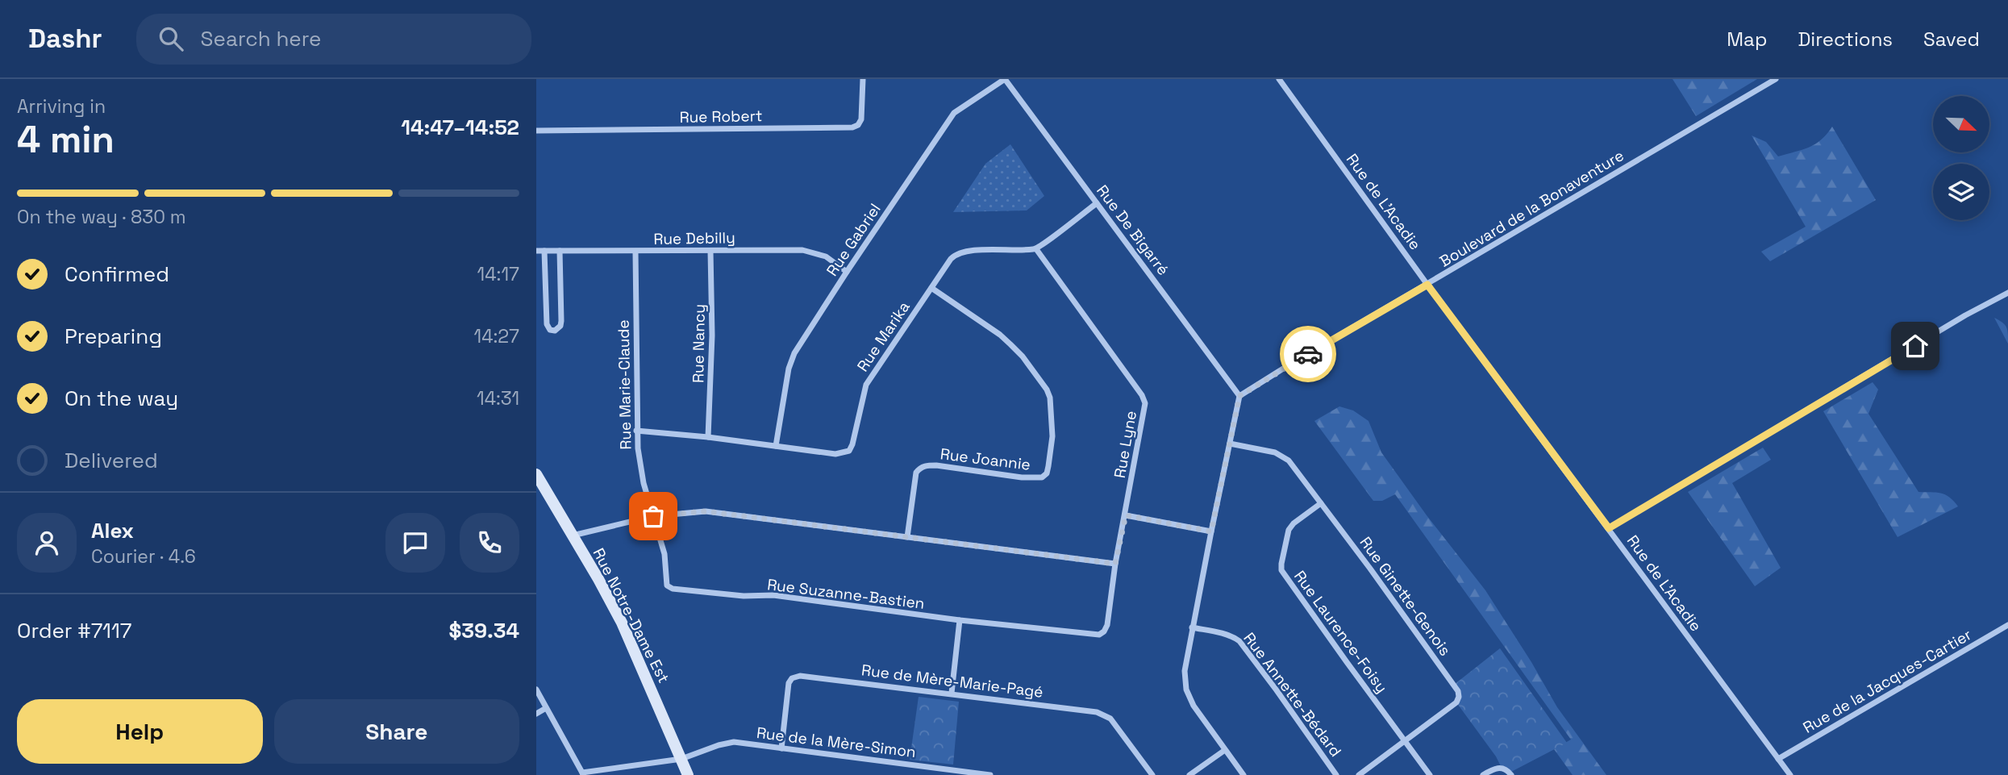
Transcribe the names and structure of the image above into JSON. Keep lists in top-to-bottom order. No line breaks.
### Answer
{"streets":{"street":["Rue Robert","Rue de L'Acadie","Boulevard de la Bonaventure","Rue De Bigarré","Rue Debilly","Rue Gabriel","Rue Marika","Rue Nancy","Rue Marie-Claude","Rue Lyne","Rue Joannie","Rue Suzanne-Bastien","Rue Ginette-Genois","Rue Notre-Dame Est","Rue Laurence-Foisy","Rue de Mère-Marie-Pagé","Rue de la Jacques-Cartier","Rue Annette-Bédard","Rue de la Mère-Simon"]},"crossings":[["Rue de L'Acadie","Boulevard de la Bonaventure"],["Rue de L'Acadie","Rue de la Jacques-Cartier"],["Boulevard de la Bonaventure","Rue De Bigarré"],["Rue De Bigarré","Rue Gabriel"],["Rue Debilly","Rue Gabriel"],["Rue Debilly","Rue Nancy"],["Rue Debilly","Rue Marie-Claude"],["Rue Gabriel","Rue Marika"],["Rue Marika","Rue Nancy"],["Rue Marika","Rue Marie-Claude"],["Rue Marika","Rue Lyne"],["Rue Marika","Rue Joannie"],["Rue Marie-Claude","Rue Suzanne-Bastien"],["Rue Lyne","Rue Suzanne-Bastien"],["Rue Ginette-Genois","Rue Laurence-Foisy"],["Rue Notre-Dame Est","Rue de la Mère-Simon"],["Rue de Mère-Marie-Pagé","Rue de la Mère-Simon"]],"north":"bottom right","page":{"header":"Dashr","search":"Search here","nav":["Map","Directions","Saved"],"heading":["4 min","Arriving in","14:47–14:52"],"panel":["Alex","Courier · 4.6","Order #7117","$39.34"],"bar":"On the way · 830 m","list":[["Confirmed","14:17"],["Preparing","14:27"],["On the way","14:31"],"Delivered"],"buttons":["Help","Share"]}}
